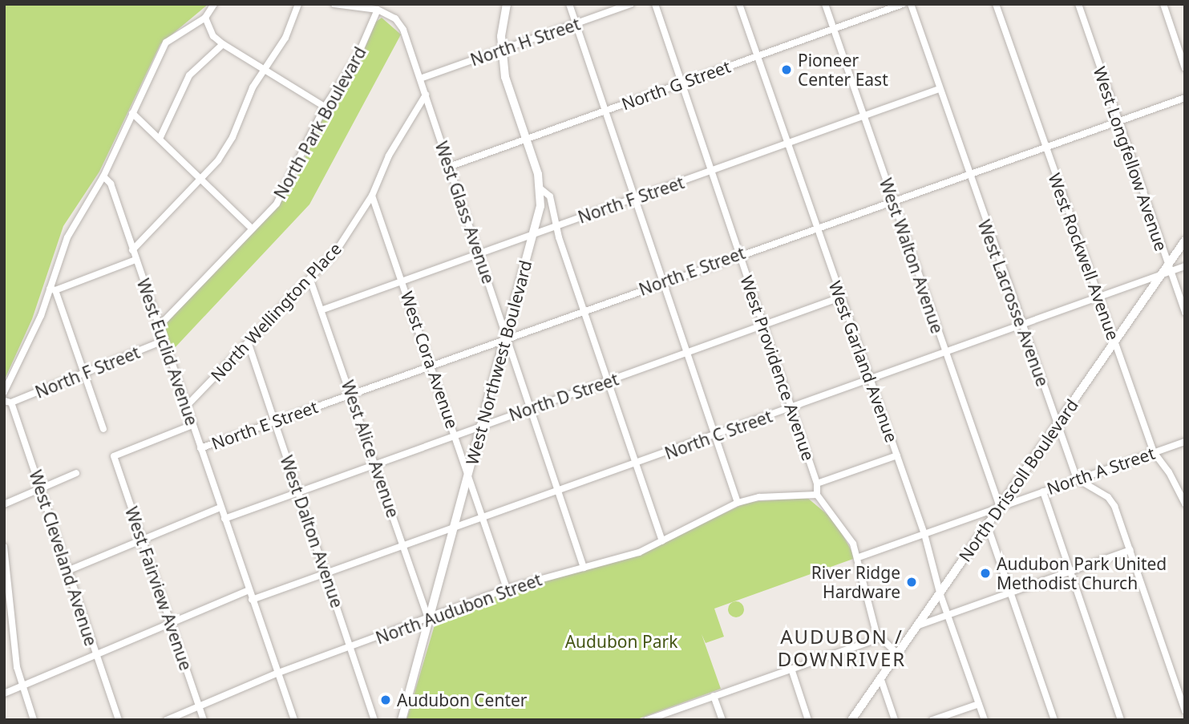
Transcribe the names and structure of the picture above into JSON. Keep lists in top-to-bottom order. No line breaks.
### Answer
{"streets":{"main road":["West Northwest Boulevard","North Driscoll Boulevard"],"street":["North H Street","North G Street","North Park Boulevard","West Longfellow Avenue","North F Street","West Glass Avenue","West Walton Avenue","West Rockwell Avenue","North E Street","West Lacrosse Avenue","North Wellington Place","West Euclid Avenue","West Cora Avenue","West Garland Avenue","West Providence Avenue","North D Street","North C Street","West Alice Avenue","North A Street","West Dalton Avenue","West Cleveland Avenue","West Fairview Avenue","North Audubon Street"]},"crossings":[["North H Street","West Glass Avenue"],["North H Street","West Northwest Boulevard"],["North G Street","West Glass Avenue"],["North G Street","West Walton Avenue"],["North G Street","West Garland Avenue"],["North G Street","West Northwest Boulevard"],["North G Street","West Providence Avenue"],["North Park Boulevard","West Glass Avenue"],["North Park Boulevard","West Euclid Avenue"],["West Longfellow Avenue","North E Street"],["West Longfellow Avenue","North Driscoll Boulevard"],["North F Street","West Glass Avenue"],["North F Street","West Walton Avenue"],["North F Street","West Lacrosse Avenue"],["North F Street","West Euclid Avenue"],["North F Street","West Cora Avenue"],["North F Street","West Garland Avenue"],["North F Street","West Northwest Boulevard"],["North F Street","West Providence Avenue"],["North F Street","West Alice Avenue"],["North F Street","West Cleveland Avenue"],["West Glass Avenue","North E Street"],["West Glass Avenue","North Wellington Place"],["West Glass Avenue","West Northwest Boulevard"],["West Glass Avenue","North D Street"],["West Glass Avenue","North C Street"],["West Glass Avenue","North Audubon Street"],["West Walton Avenue","North E Street"],["West Walton Avenue","North C Street"],["West Walton Avenue","North A Street"],["West Walton Avenue","North Driscoll Boulevard"],["West Rockwell Avenue","North E Street"],["West Rockwell Avenue","North C Street"],["West Rockwell Avenue","North A Street"],["West Rockwell Avenue","North Driscoll Boulevard"],["North E Street","West Lacrosse Avenue"],["North E Street","West Euclid Avenue"],["North E Street","West Cora Avenue"],["North E Street","West Garland Avenue"],["North E Street","West Northwest Boulevard"],["North E Street","West Providence Avenue"],["North E Street","West Alice Avenue"],["North E Street","West Dalton Avenue"],["North E Street","West Fairview Avenue"],["West Lacrosse Avenue","North C Street"],["West Lacrosse Avenue","North A Street"],["West Lacrosse Avenue","North Driscoll Boulevard"],["North Wellington Place","West Euclid Avenue"],["North Wellington Place","West Cora Avenue"],["North Wellington Place","West Alice Avenue"],["North Wellington Place","West Dalton Avenue"],["West Euclid Avenue","North D Street"],["West Euclid Avenue","North C Street"],["West Euclid Avenue","North Audubon Street"],["West Cora Avenue","West Northwest Boulevard"],["West Cora Avenue","North D Street"],["West Cora Avenue","North C Street"],["West Cora Avenue","North Audubon Street"],["West Garland Avenue","North D Street"],["West Garland Avenue","North C Street"],["West Garland Avenue","North A Street"],["West Garland Avenue","North Driscoll Boulevard"],["West Northwest Boulevard","North D Street"],["West Northwest Boulevard","North C Street"],["West Northwest Boulevard","West Alice Avenue"],["West Northwest Boulevard","North Audubon Street"],["West Providence Avenue","North D Street"],["West Providence Avenue","North C Street"],["West Providence Avenue","North Audubon Street"],["North D Street","West Alice Avenue"],["North D Street","West Dalton Avenue"],["North C Street","West Alice Avenue"],["North C Street","North Driscoll Boulevard"],["North C Street","West Dalton Avenue"],["West Alice Avenue","North Audubon Street"],["North A Street","North Driscoll Boulevard"],["West Dalton Avenue","North Audubon Street"],["West Fairview Avenue","North Audubon Street"]],"districts":["AUDUBON / DOWNRIVER"],"parks":["Audubon Park"],"places":["Pioneer Center East","Audubon Park United Methodist Church","River Ridge Hardware","Audubon Center"]}
